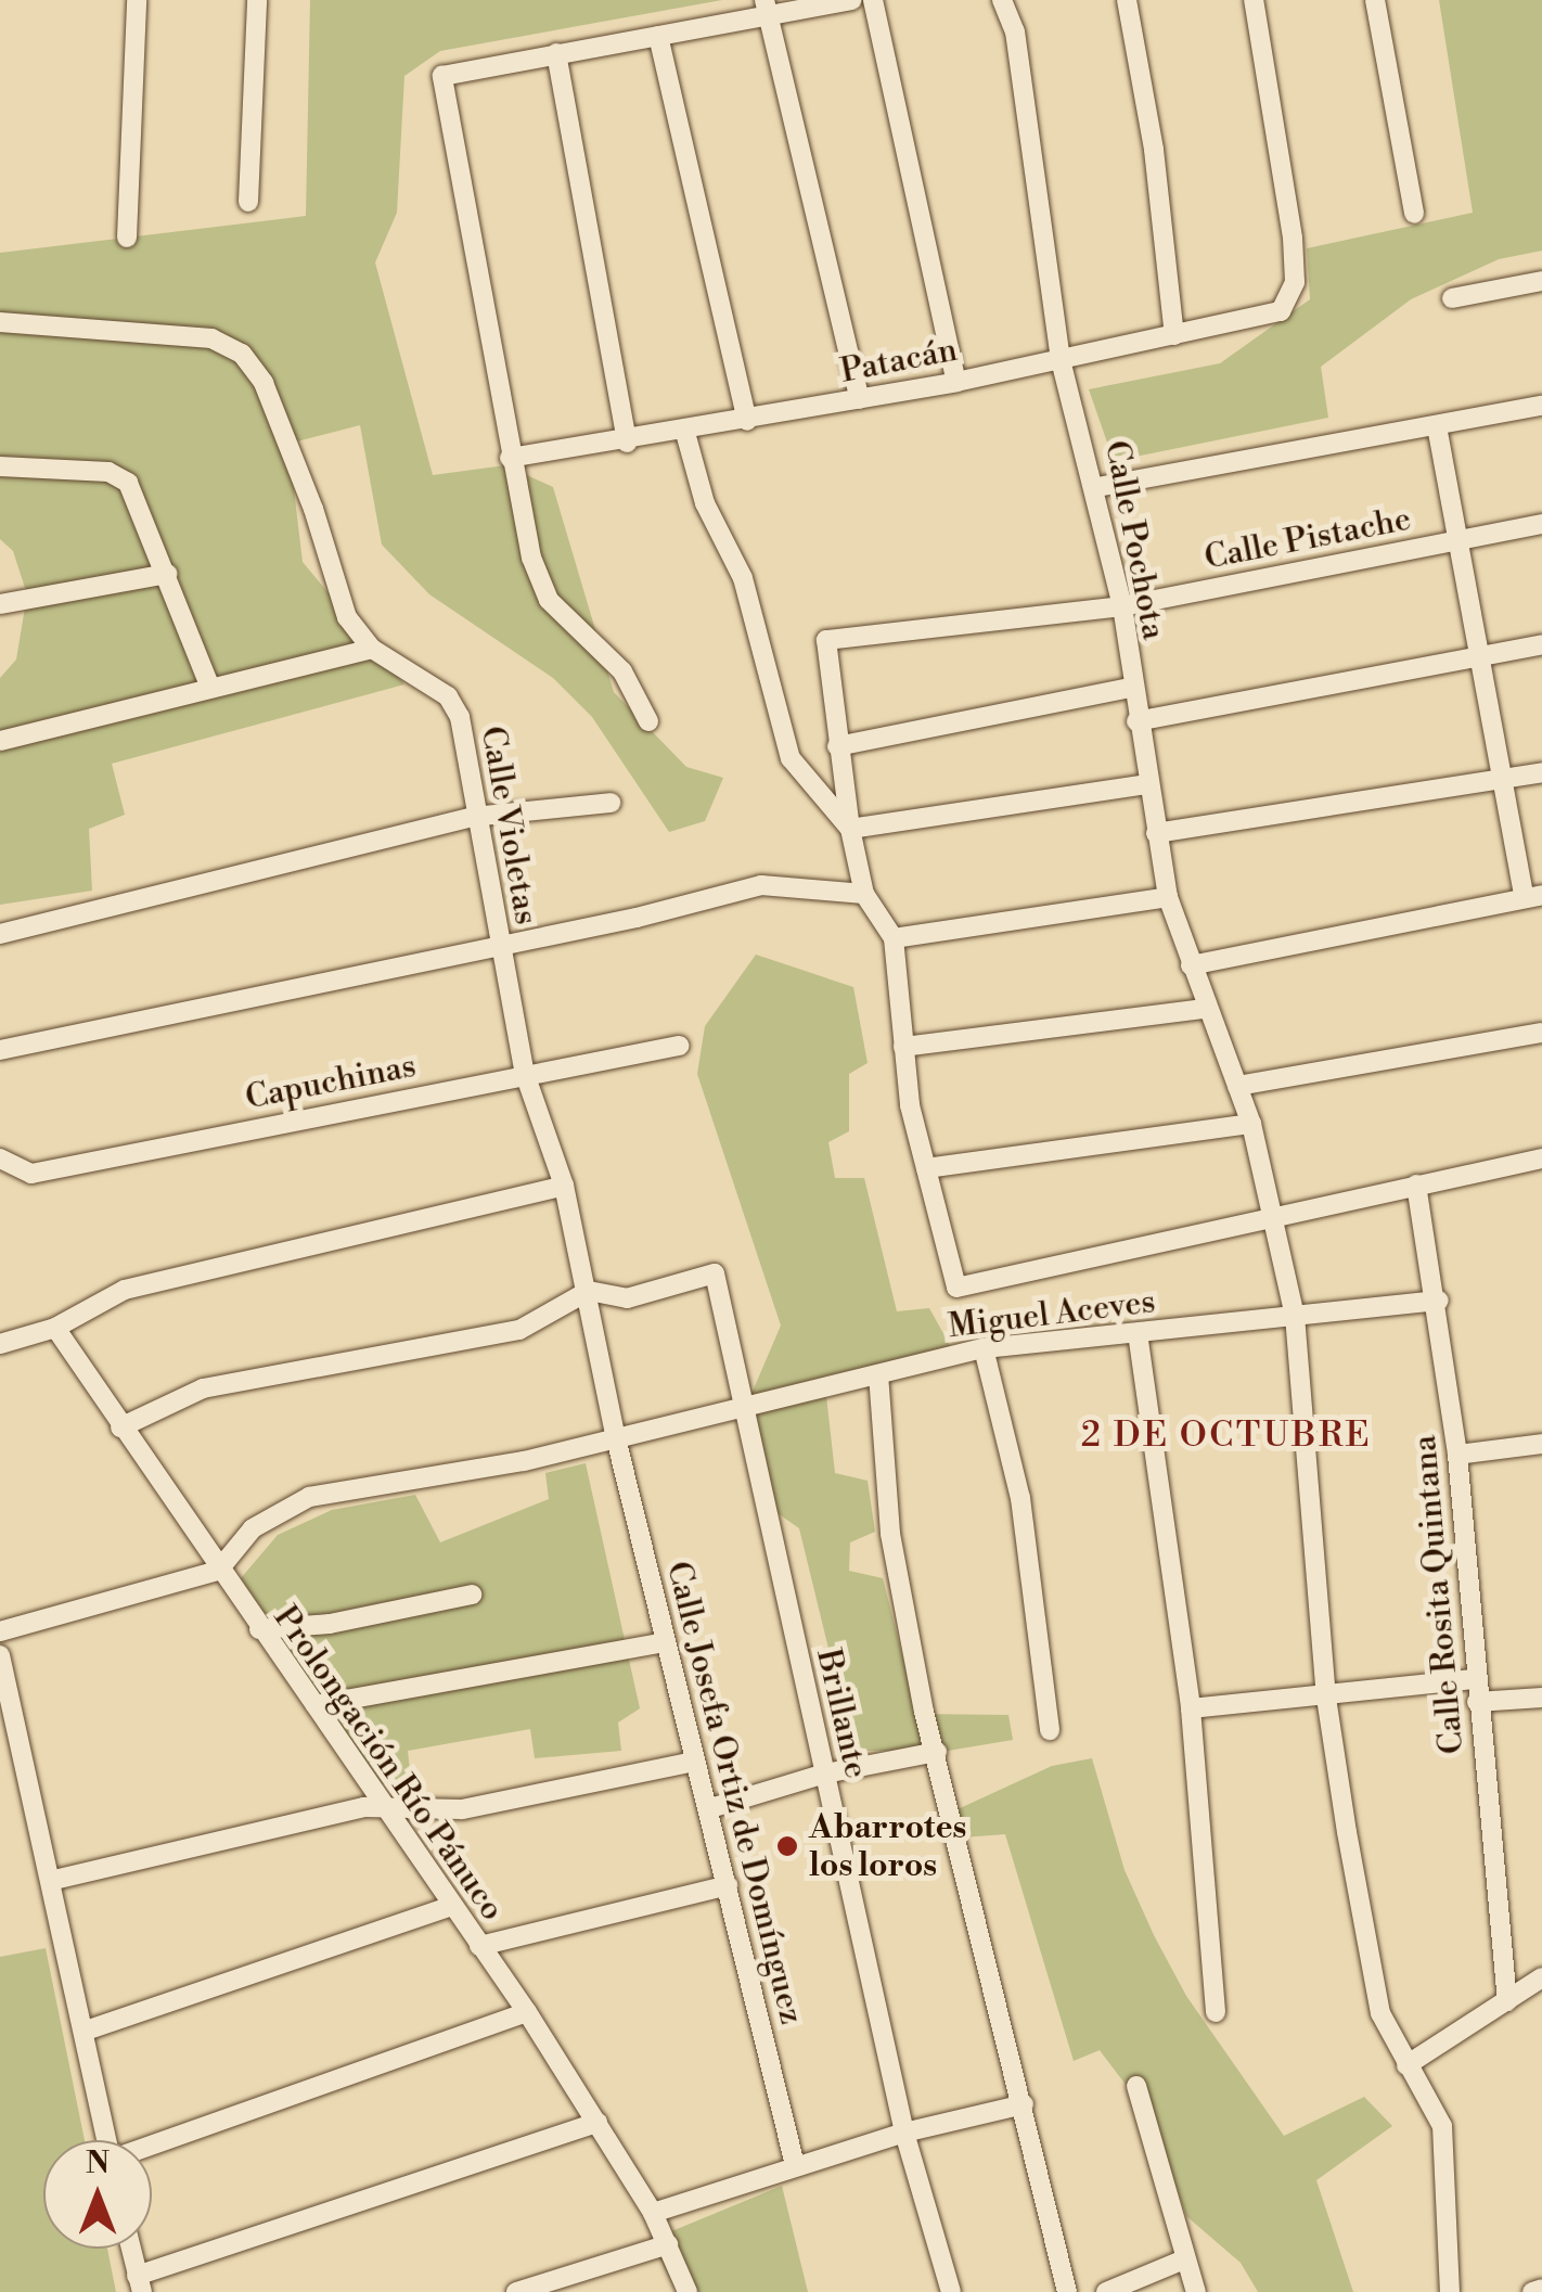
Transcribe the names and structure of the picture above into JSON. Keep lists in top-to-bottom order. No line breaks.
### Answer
{"streets":{"street":["Patacán","Calle Pistache","Calle Pochota","Calle Violetas","Capuchinas","Miguel Aceves","Calle Rosita Quintana","Brillante","Prolongación Río Pánuco","Calle Josefa Ortiz de Domínguez"]},"crossings":[["Patacán","Calle Pochota"],["Calle Pistache","Calle Pochota"],["Calle Pochota","Miguel Aceves"],["Calle Violetas","Capuchinas"],["Calle Violetas","Miguel Aceves"],["Calle Violetas","Brillante"],["Calle Violetas","Calle Josefa Ortiz de Domínguez"],["Miguel Aceves","Calle Rosita Quintana"],["Miguel Aceves","Brillante"],["Miguel Aceves","Prolongación Río Pánuco"],["Miguel Aceves","Calle Josefa Ortiz de Domínguez"]],"districts":["2 DE OCTUBRE"],"places":["Abarrotes los loros"],"north":"top"}
